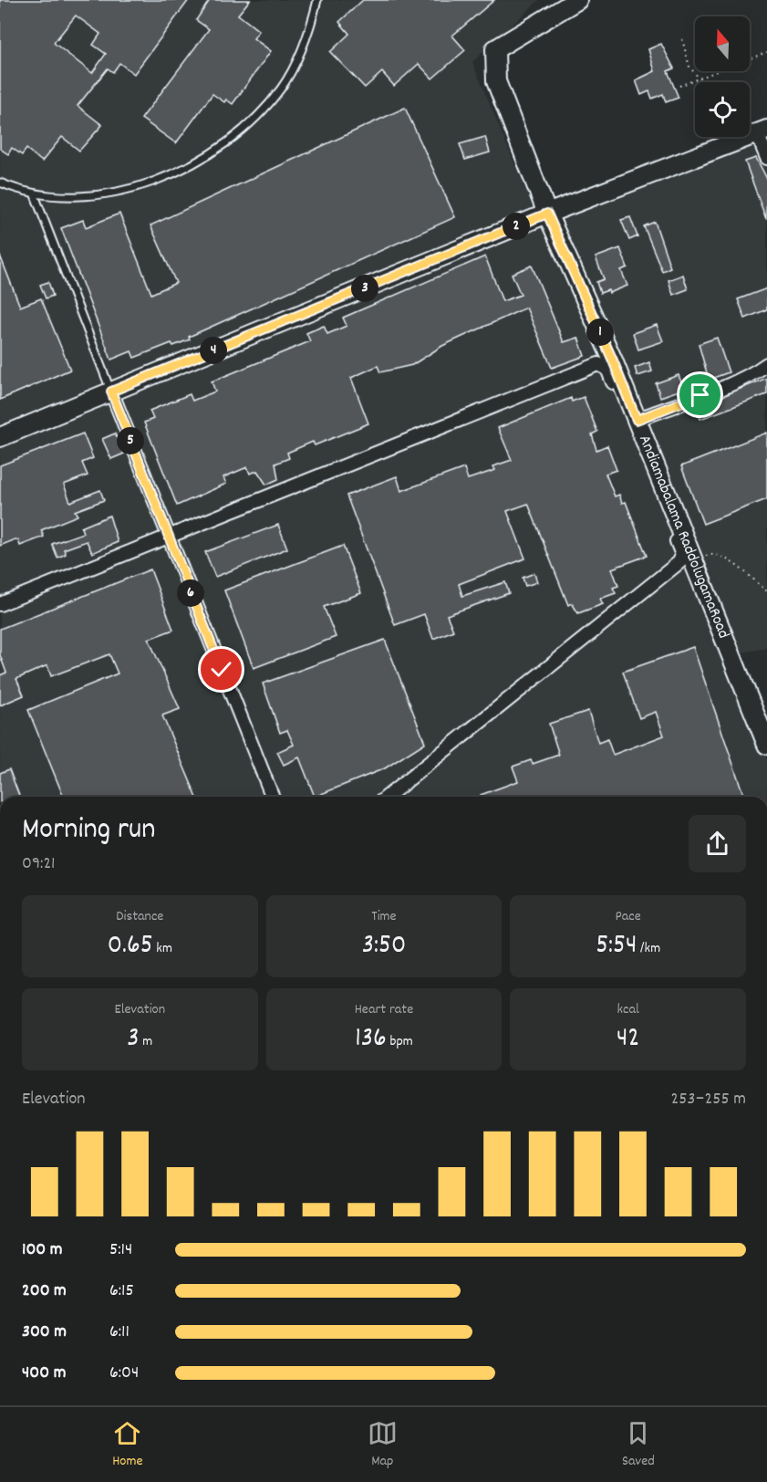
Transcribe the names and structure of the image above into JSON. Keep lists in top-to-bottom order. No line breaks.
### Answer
{"streets":{"street":["Andiamabalama RaddolugamaRoad"]},"north":"top","page":{"pins":["2","3","1","4","5","6"],"heading":["Morning run","09:21"],"stats":[["Distance","0.65 km"],["Time","3:50"],["Pace","5:54 /km"],["Elevation","3 m"],["Heart rate","136 bpm"],["kcal","42"]],"chart":["Elevation","253–255 m"],"list":[{"name":"100 m","note":"5:14"},{"name":"200 m","note":"6:15"},{"name":"300 m","note":"6:11"},{"name":"400 m","note":"6:04"}],"tabs":["Home","Map","Saved"]}}
